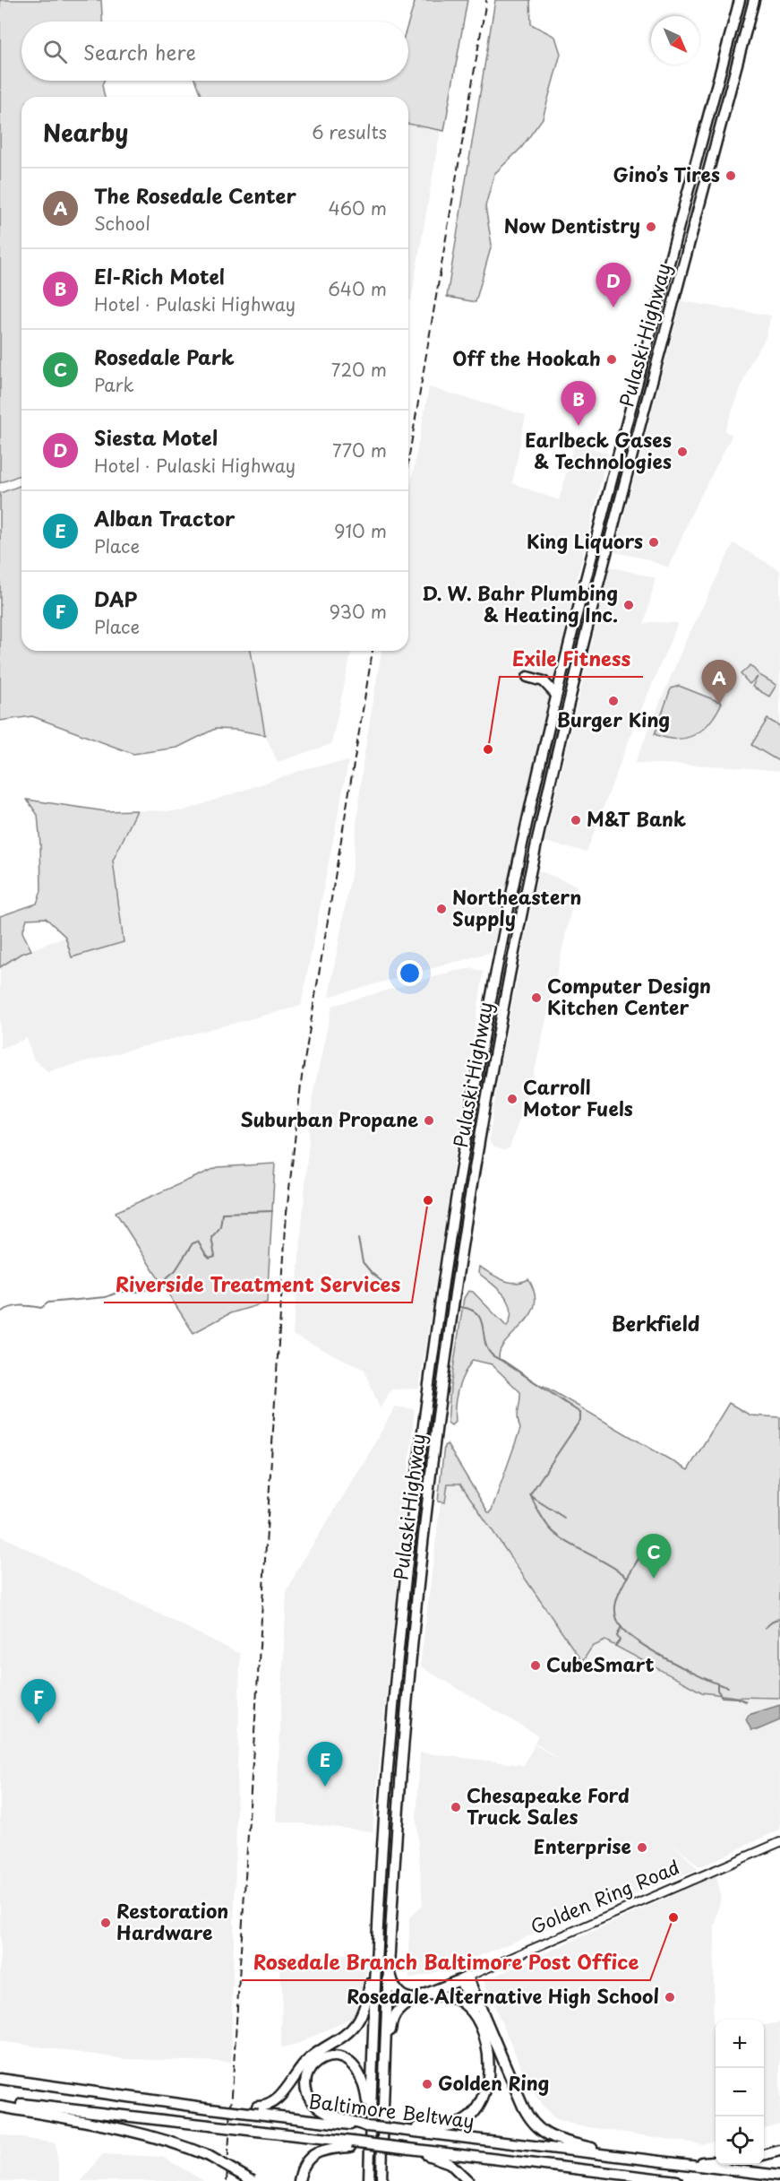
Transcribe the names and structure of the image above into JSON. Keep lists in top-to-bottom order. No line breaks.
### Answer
{"streets":{"highway":["Pulaski Highway","Golden Ring Road","Baltimore Beltway"]},"crossings":[["Pulaski Highway","Golden Ring Road"],["Pulaski Highway","Baltimore Beltway"]],"districts":["Berkfield"],"places":["Gino’s Tires","Now Dentistry","Off the Hookah","Earlbeck Gases & Technologies","King Liquors","D. W. Bahr Plumbing & Heating Inc.","Burger King","Exile Fitness","M&T Bank","Northeastern Supply","Computer Design Kitchen Center","Carroll Motor Fuels","Suburban Propane","Riverside Treatment Services","CubeSmart","Chesapeake Ford Truck Sales","Enterprise","Rosedale Branch Baltimore Post Office","Restoration Hardware","Rosedale Alternative High School","Golden Ring"],"north":"bottom right","page":{"search":"Search here","heading":["Nearby","6 results"],"list":[{"mark":"A","name":"The Rosedale Center","note":"School","value":"460 m"},{"mark":"B","name":"El-Rich Motel","note":"Hotel · Pulaski Highway","value":"640 m"},{"mark":"C","name":"Rosedale Park","note":"Park","value":"720 m"},{"mark":"D","name":"Siesta Motel","note":"Hotel · Pulaski Highway","value":"770 m"},{"mark":"E","name":"Alban Tractor","note":"Place","value":"910 m"},{"mark":"F","name":"DAP","note":"Place","value":"930 m"}],"pins":["D","B","A","C","F","E"],"map_buttons":["+","−"]}}
